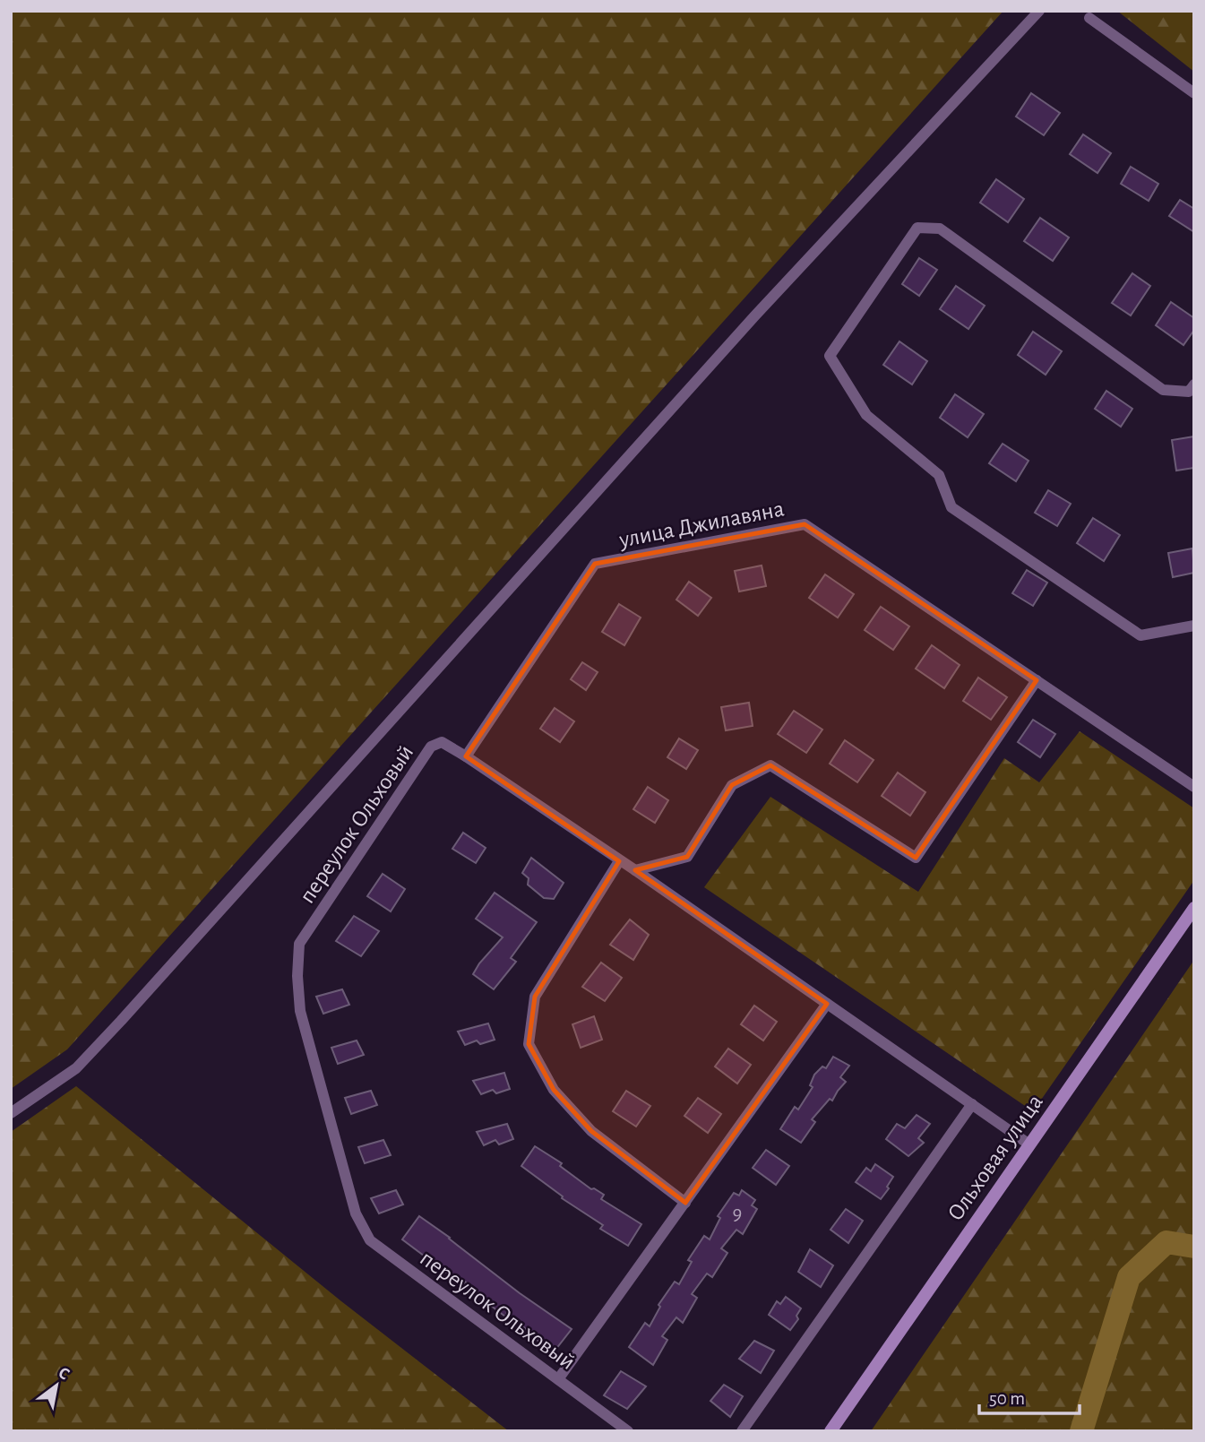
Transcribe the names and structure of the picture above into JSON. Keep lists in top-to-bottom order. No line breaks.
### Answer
{"streets":{"main road":["Ольховая улица"],"street":["улица Джилавяна","переулок Ольховый"]},"crossings":[["улица Джилавяна","переулок Ольховый"],["переулок Ольховый","Ольховая улица"]],"house_numbers":["9"],"scale_bar":"50 m","north":"top right"}
